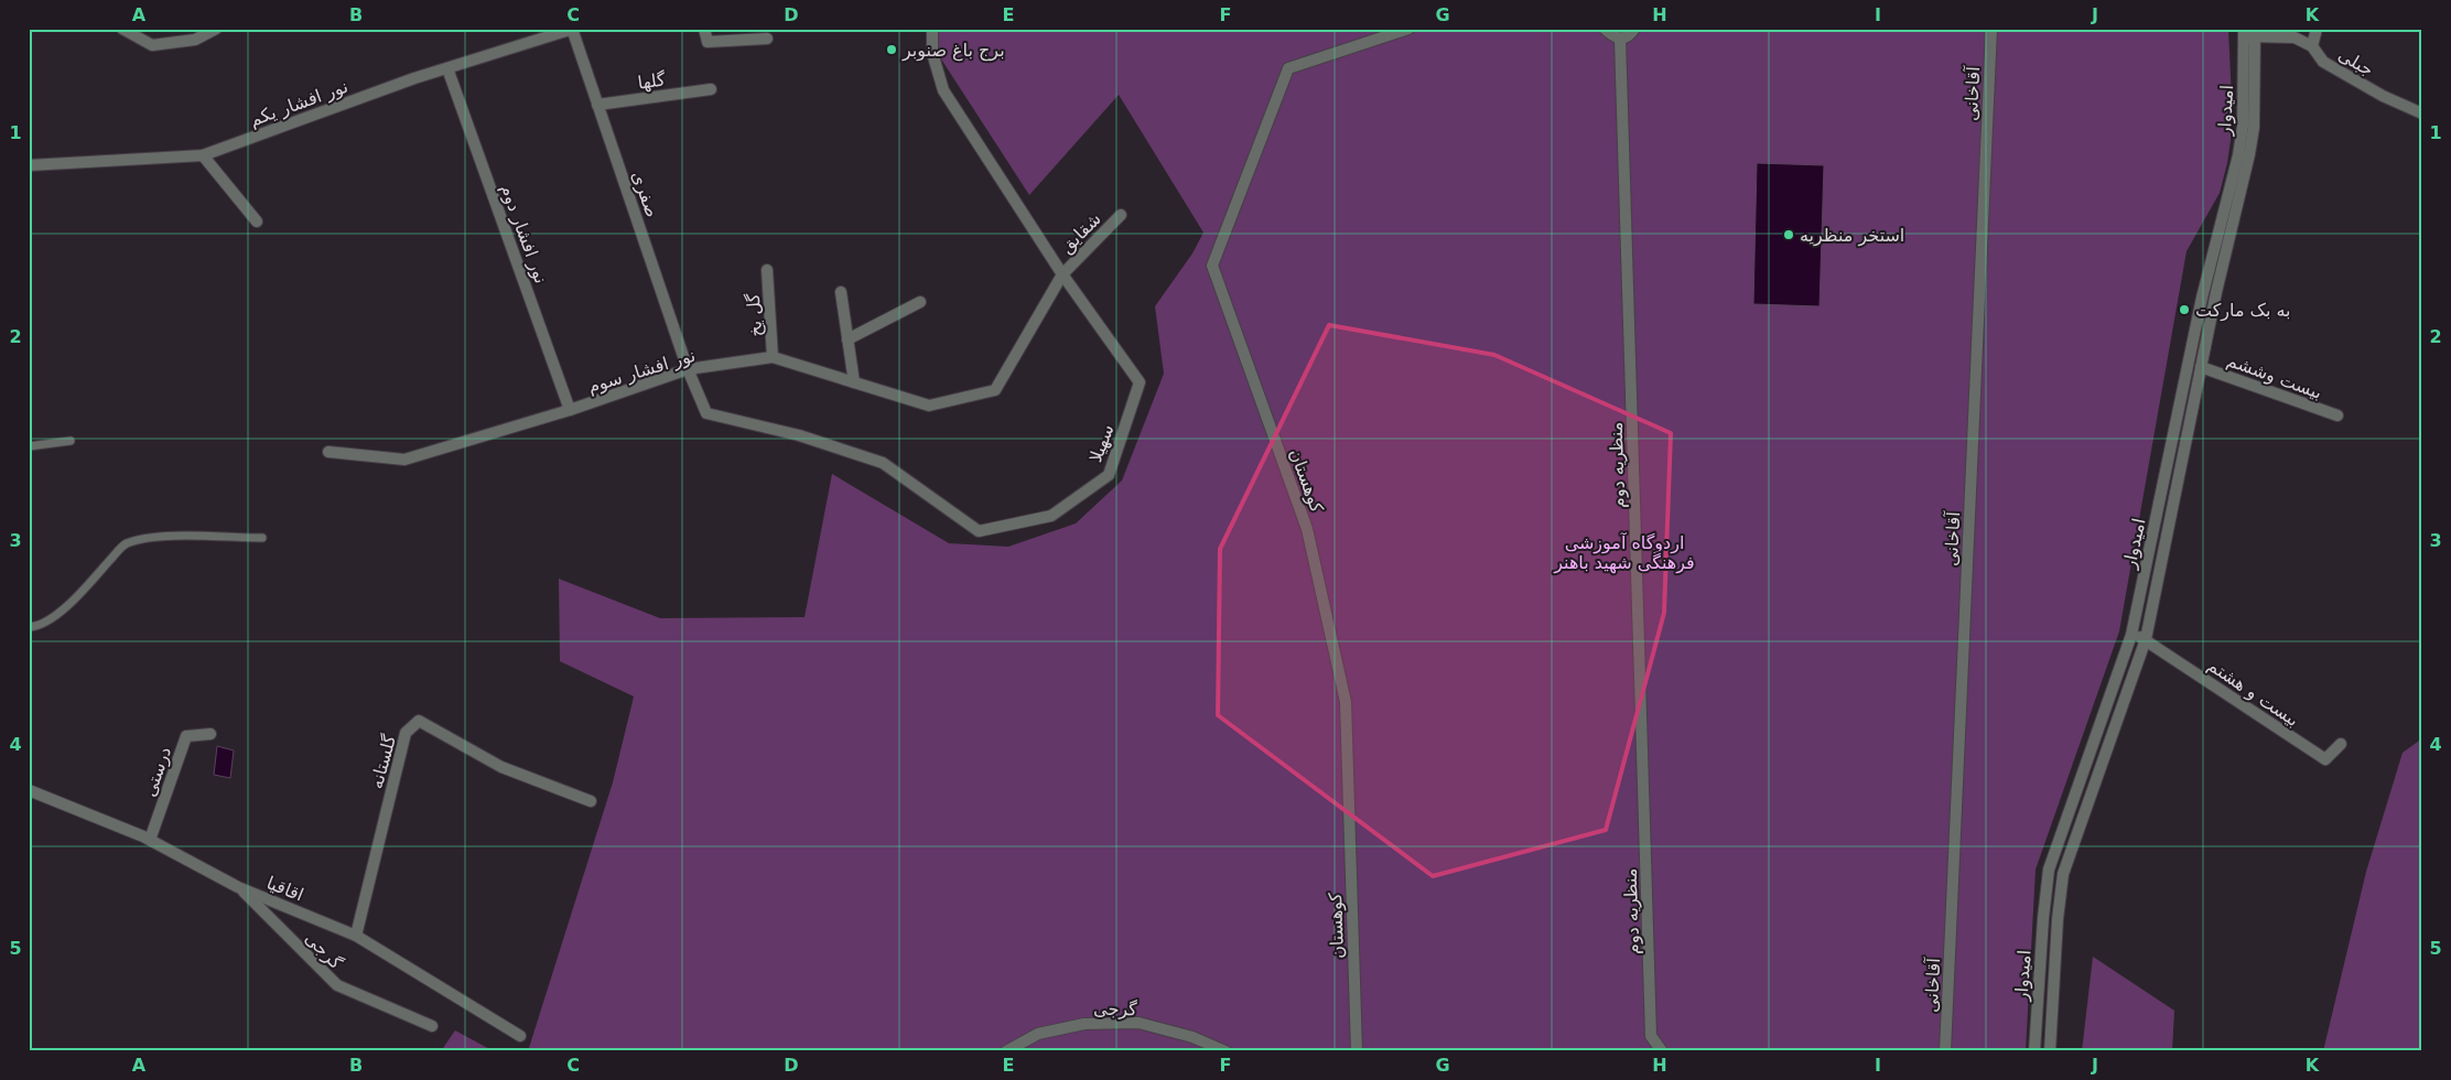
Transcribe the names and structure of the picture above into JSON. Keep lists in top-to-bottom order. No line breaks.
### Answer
{"streets":{"street":["جبلی","گلها","آقاخانی","نور افشار یکم","امیدوار","صفری","شقایق","نور افشار دوم","گل یخ","نور افشار سوم","بیست وششم","سهیلا","منظریه دوم","کوهستان","بیست و هشتم","گلستانه","درستی","اقاقیا","گرجی"]},"crossings":[["جبلی","امیدوار"],["گلها","صفری"],["نور افشار یکم","صفری"],["نور افشار یکم","نور افشار دوم"],["امیدوار","بیست وششم"],["امیدوار","بیست و هشتم"],["صفری","نور افشار سوم"],["صفری","سهیلا"],["شقایق","نور افشار سوم"],["شقایق","سهیلا"],["نور افشار دوم","نور افشار سوم"],["گل یخ","نور افشار سوم"],["نور افشار سوم","سهیلا"],["گلستانه","اقاقیا"],["درستی","اقاقیا"],["اقاقیا","گرجی"]],"parks":["اردوگاه آموزشی فرهنگی شهید باهنر"],"places":["برج باغ صنوبر","استخر منظریه","به بک مارکت"],"grid":{"columns":["A","B","C","D","E","F","G","H","I","J","K"],"rows":["1","2","3","4","5"]}}
